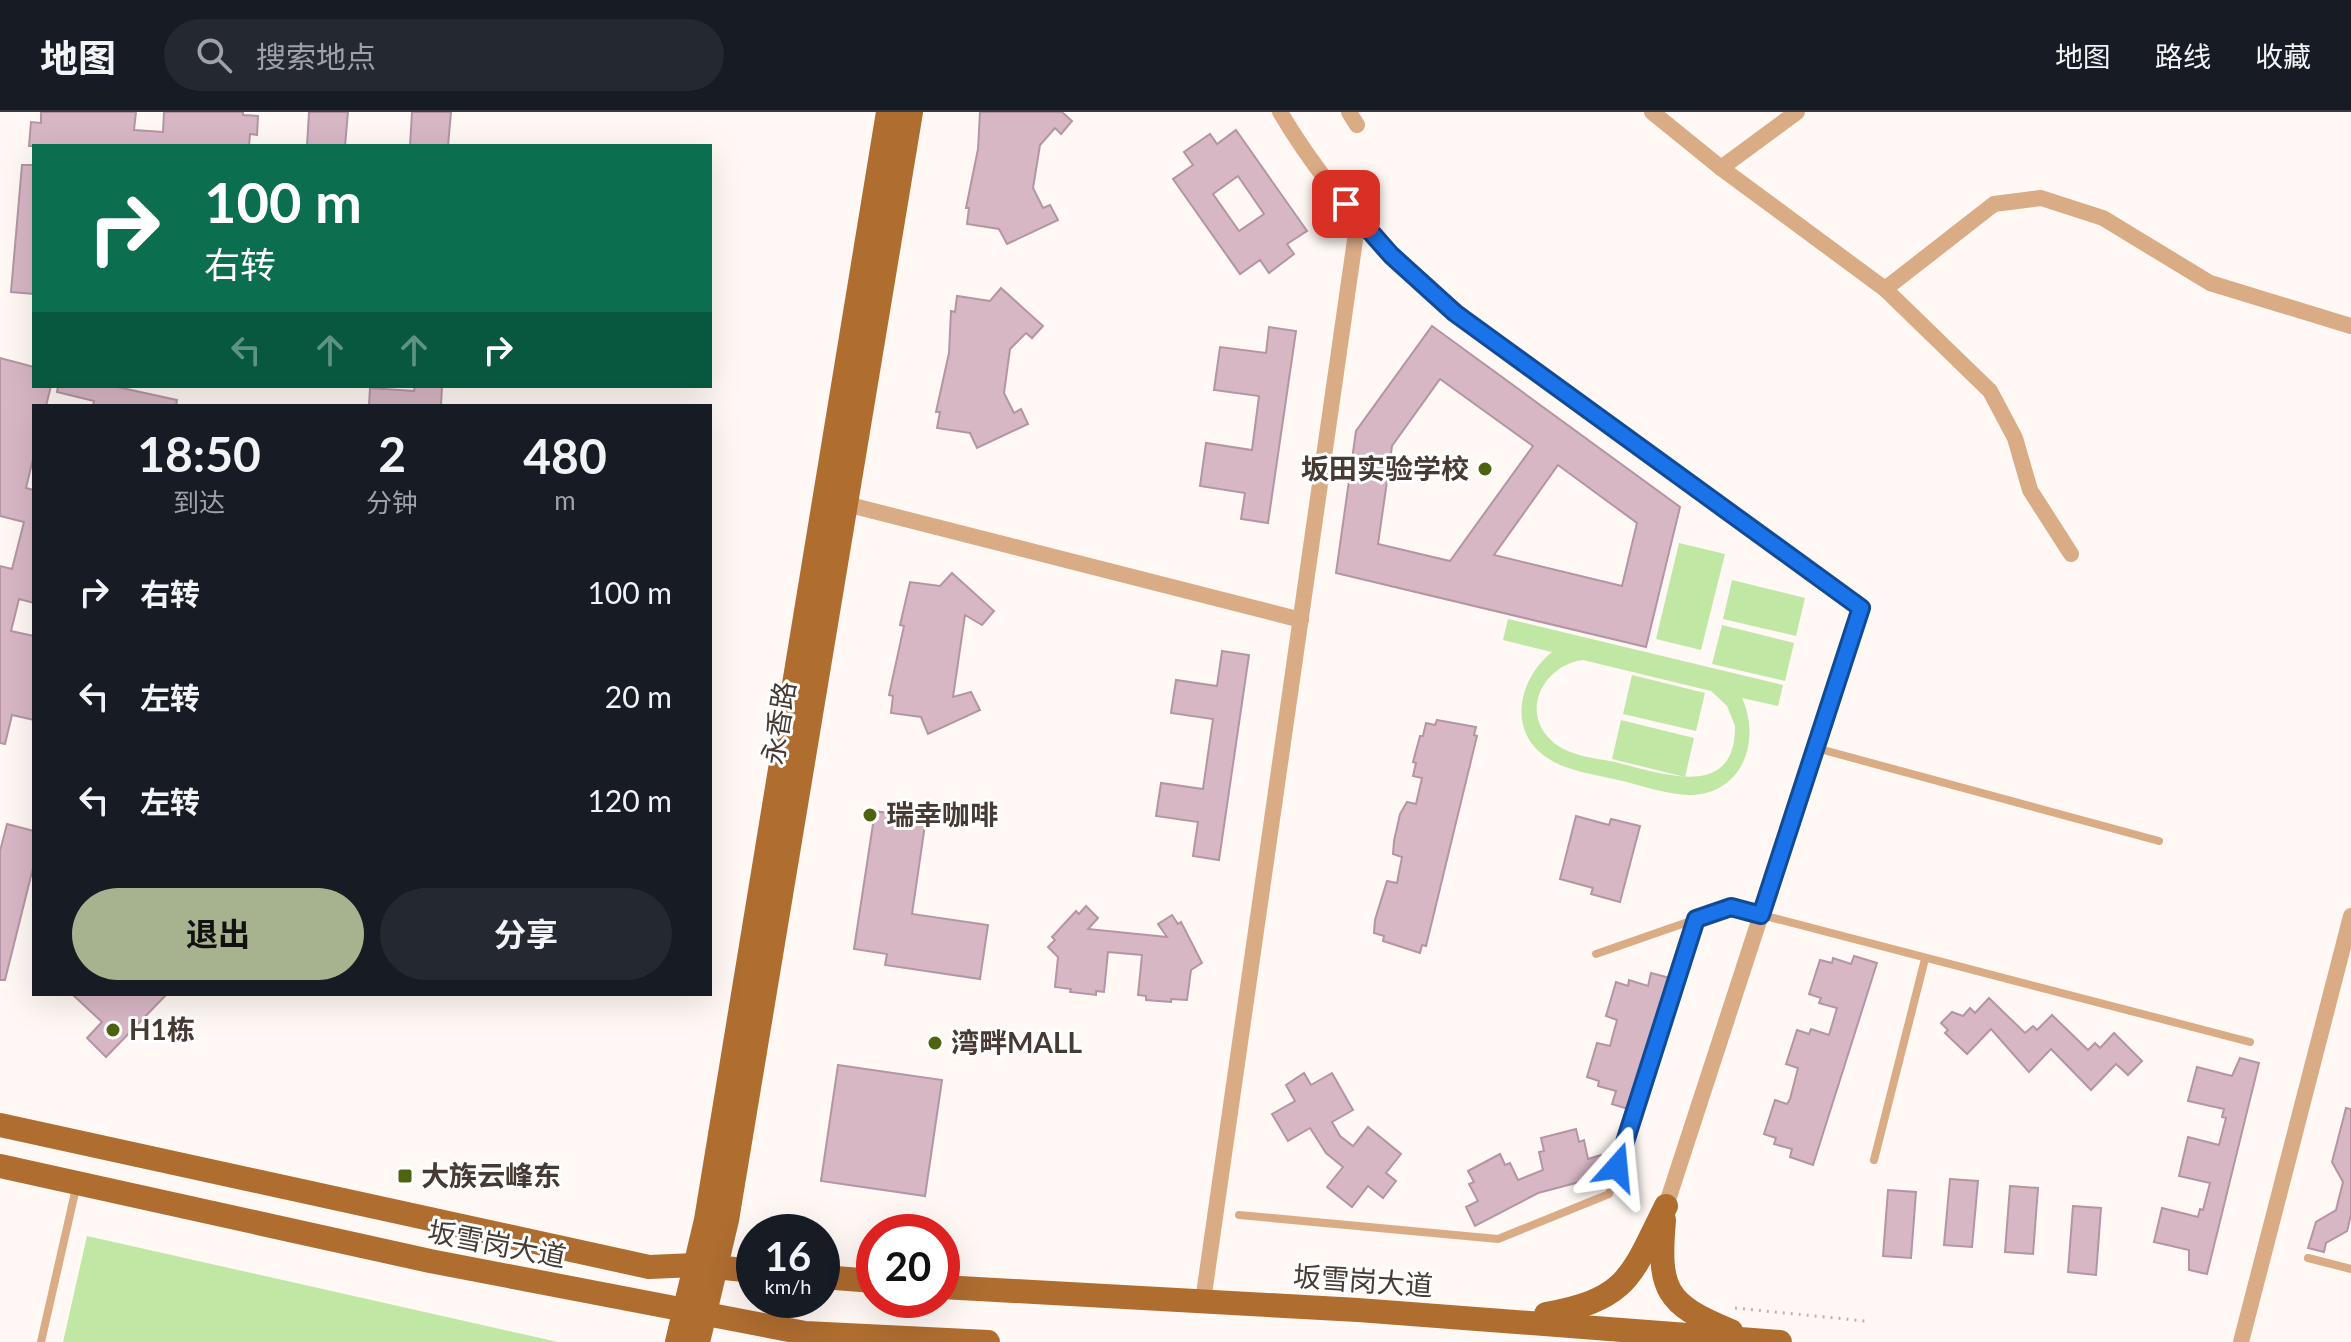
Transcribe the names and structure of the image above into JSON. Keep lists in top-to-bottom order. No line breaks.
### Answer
{"streets":{"main road":["永香路","坂雪岗大道"]},"crossings":[["永香路","坂雪岗大道"]],"places":{"other":["坂田实验学校","瑞幸咖啡","H1栋","湾畔MALL"],"transit":["大族云峰东"]},"page":{"header":"地图","search":"搜索地点","nav":["地图","路线","收藏"],"turn":["100 m","右转"],"eta":["18:50","到达","2","分钟","480","m"],"list":[{"name":"右转","value":"100 m"},{"name":"左转","value":"20 m"},{"name":"左转","value":"120 m"}],"buttons":["退出","分享"],"speed":"16 km/h","limit":"20"}}
